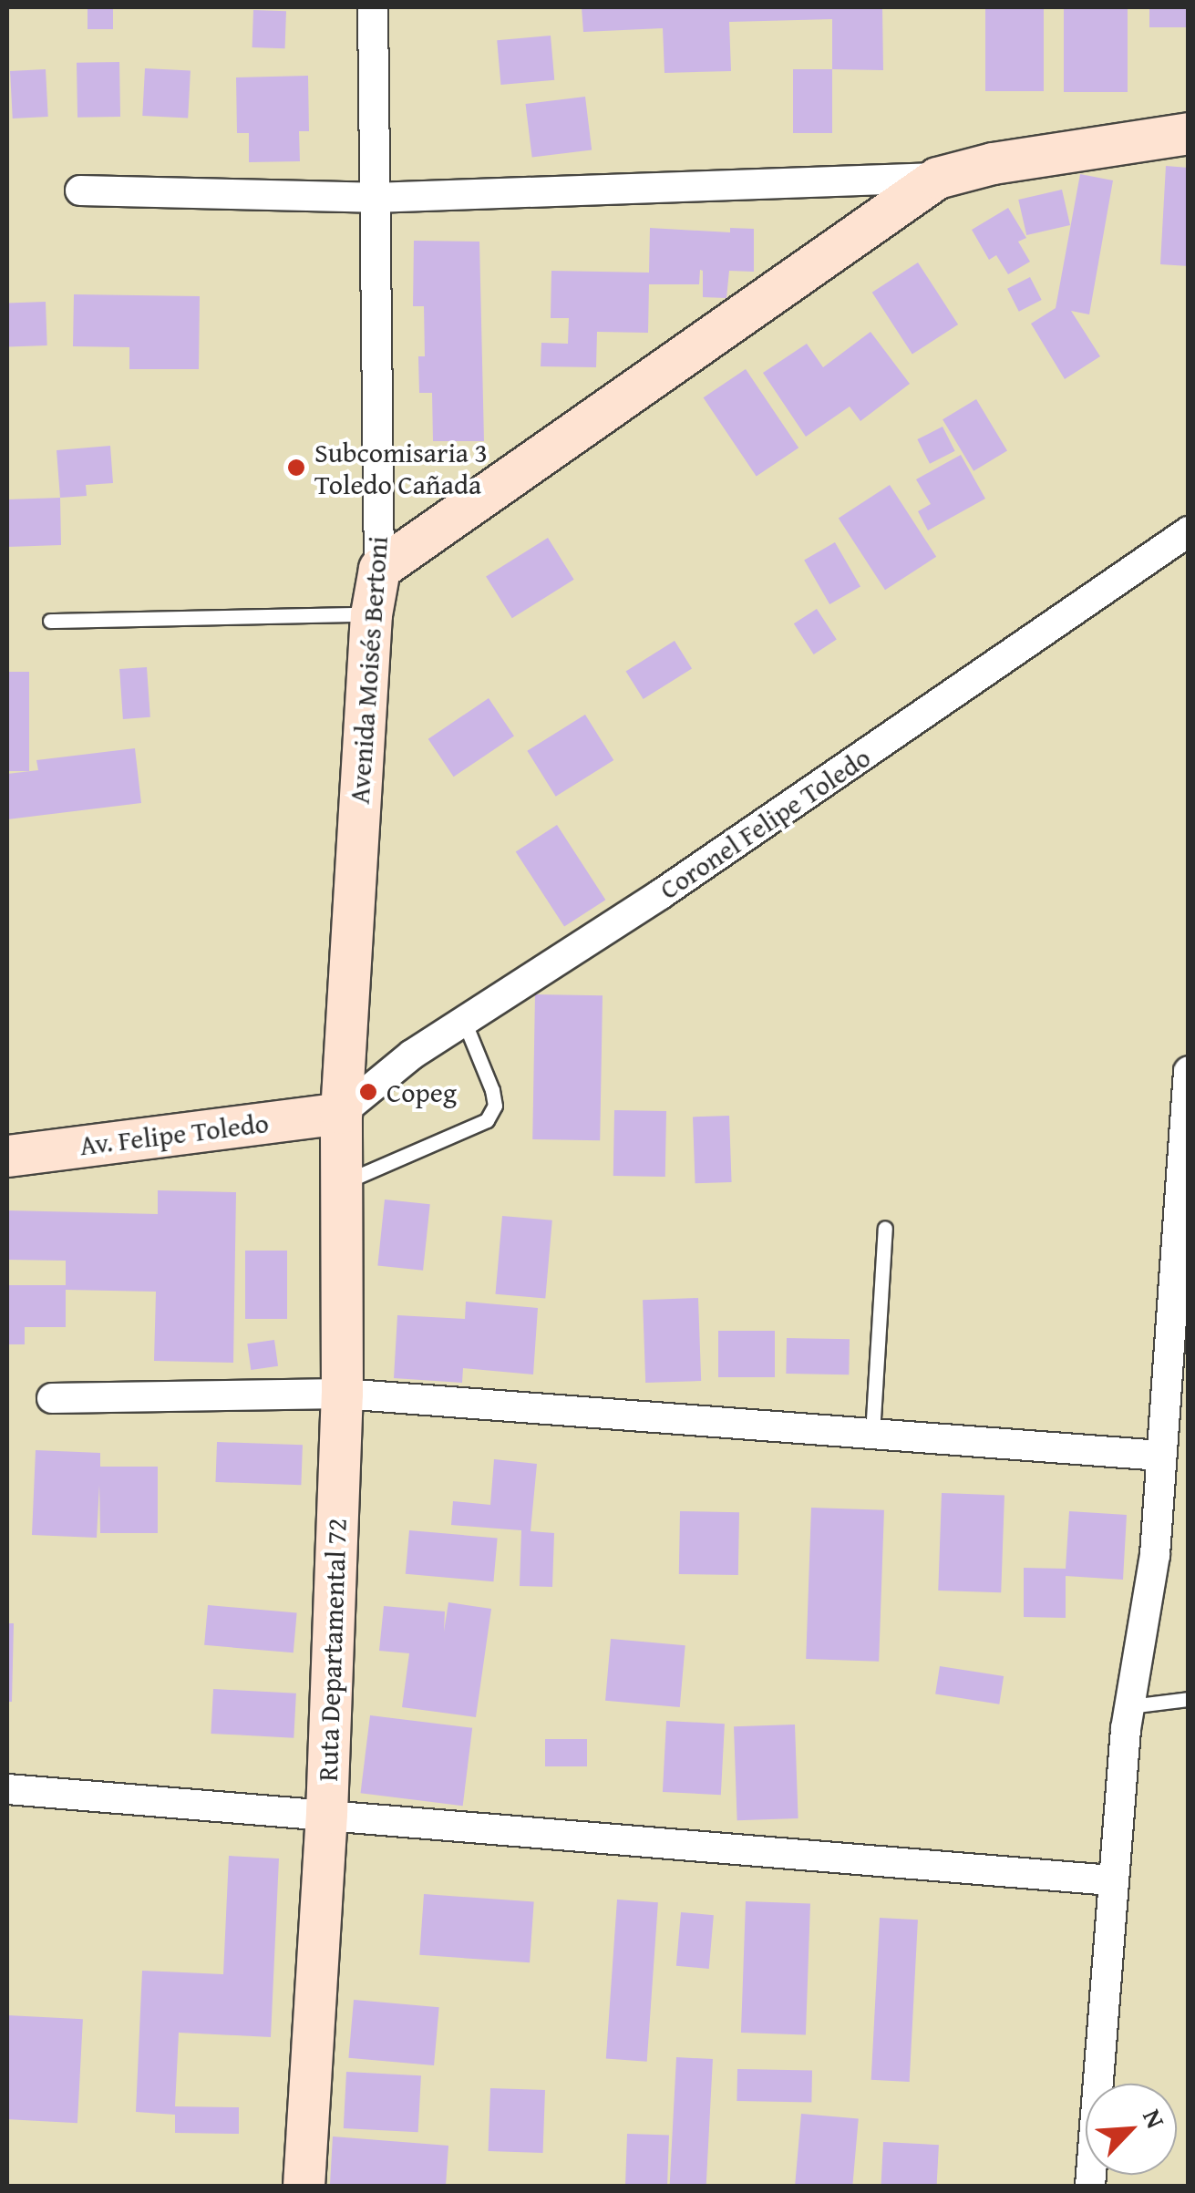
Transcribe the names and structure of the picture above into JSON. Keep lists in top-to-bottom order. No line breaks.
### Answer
{"streets":{"street":["Avenida Moisés Bertoni","Coronel Felipe Toledo","Av. Felipe Toledo","Ruta Departamental 72"]},"crossings":[["Avenida Moisés Bertoni","Coronel Felipe Toledo"],["Avenida Moisés Bertoni","Av. Felipe Toledo"],["Avenida Moisés Bertoni","Ruta Departamental 72"],["Coronel Felipe Toledo","Av. Felipe Toledo"],["Coronel Felipe Toledo","Ruta Departamental 72"],["Av. Felipe Toledo","Ruta Departamental 72"]],"places":["Subcomisaria 3 Toledo Cañada","Copeg"],"north":"top right"}
